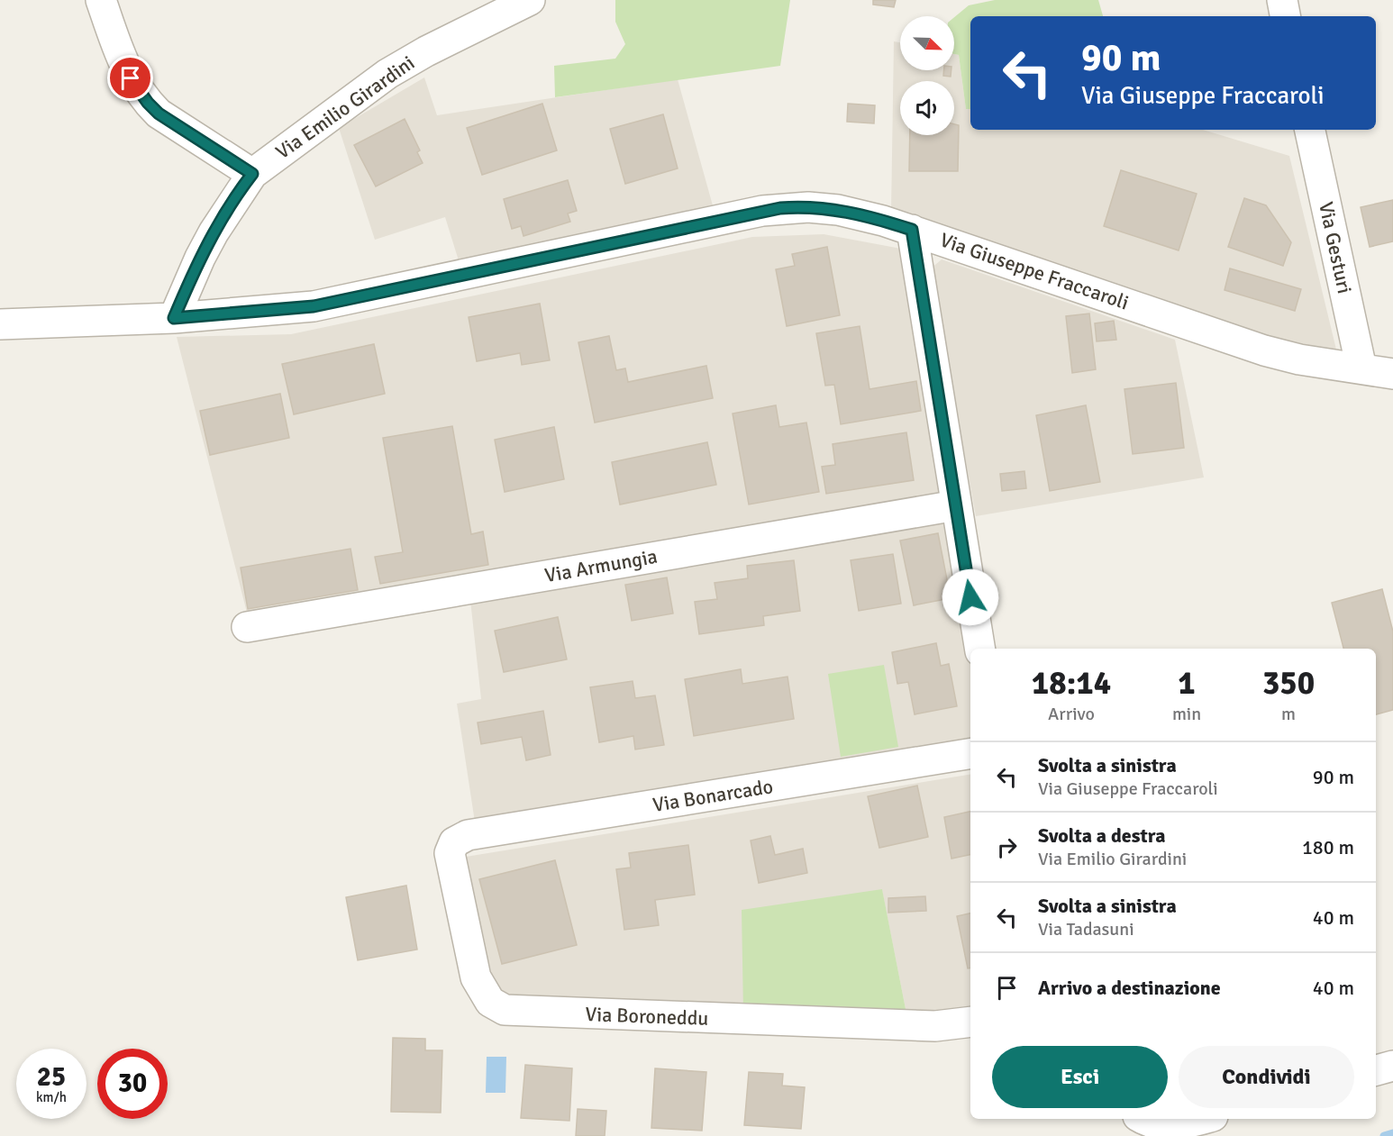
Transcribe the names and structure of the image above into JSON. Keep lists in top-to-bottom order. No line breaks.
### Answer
{"streets":{"street":["Via Emilio Girardini","Via Gesturi","Via Giuseppe Fraccaroli","Via Armungia","Via Bonarcado","Via Boroneddu"]},"crossings":[["Via Emilio Girardini","Via Giuseppe Fraccaroli"],["Via Gesturi","Via Giuseppe Fraccaroli"],["Via Bonarcado","Via Boroneddu"]],"north":"bottom right","page":{"turn":["90 m","Via Giuseppe Fraccaroli"],"eta":["18:14","Arrivo","1","min","350","m"],"list":[{"name":"Svolta a sinistra","note":"Via Giuseppe Fraccaroli","value":"90 m"},{"name":"Svolta a destra","note":"Via Emilio Girardini","value":"180 m"},{"name":"Svolta a sinistra","note":"Via Tadasuni","value":"40 m"},{"name":"Arrivo a destinazione","value":"40 m"}],"buttons":["Esci","Condividi"],"speed":"25 km/h","limit":"30"}}
